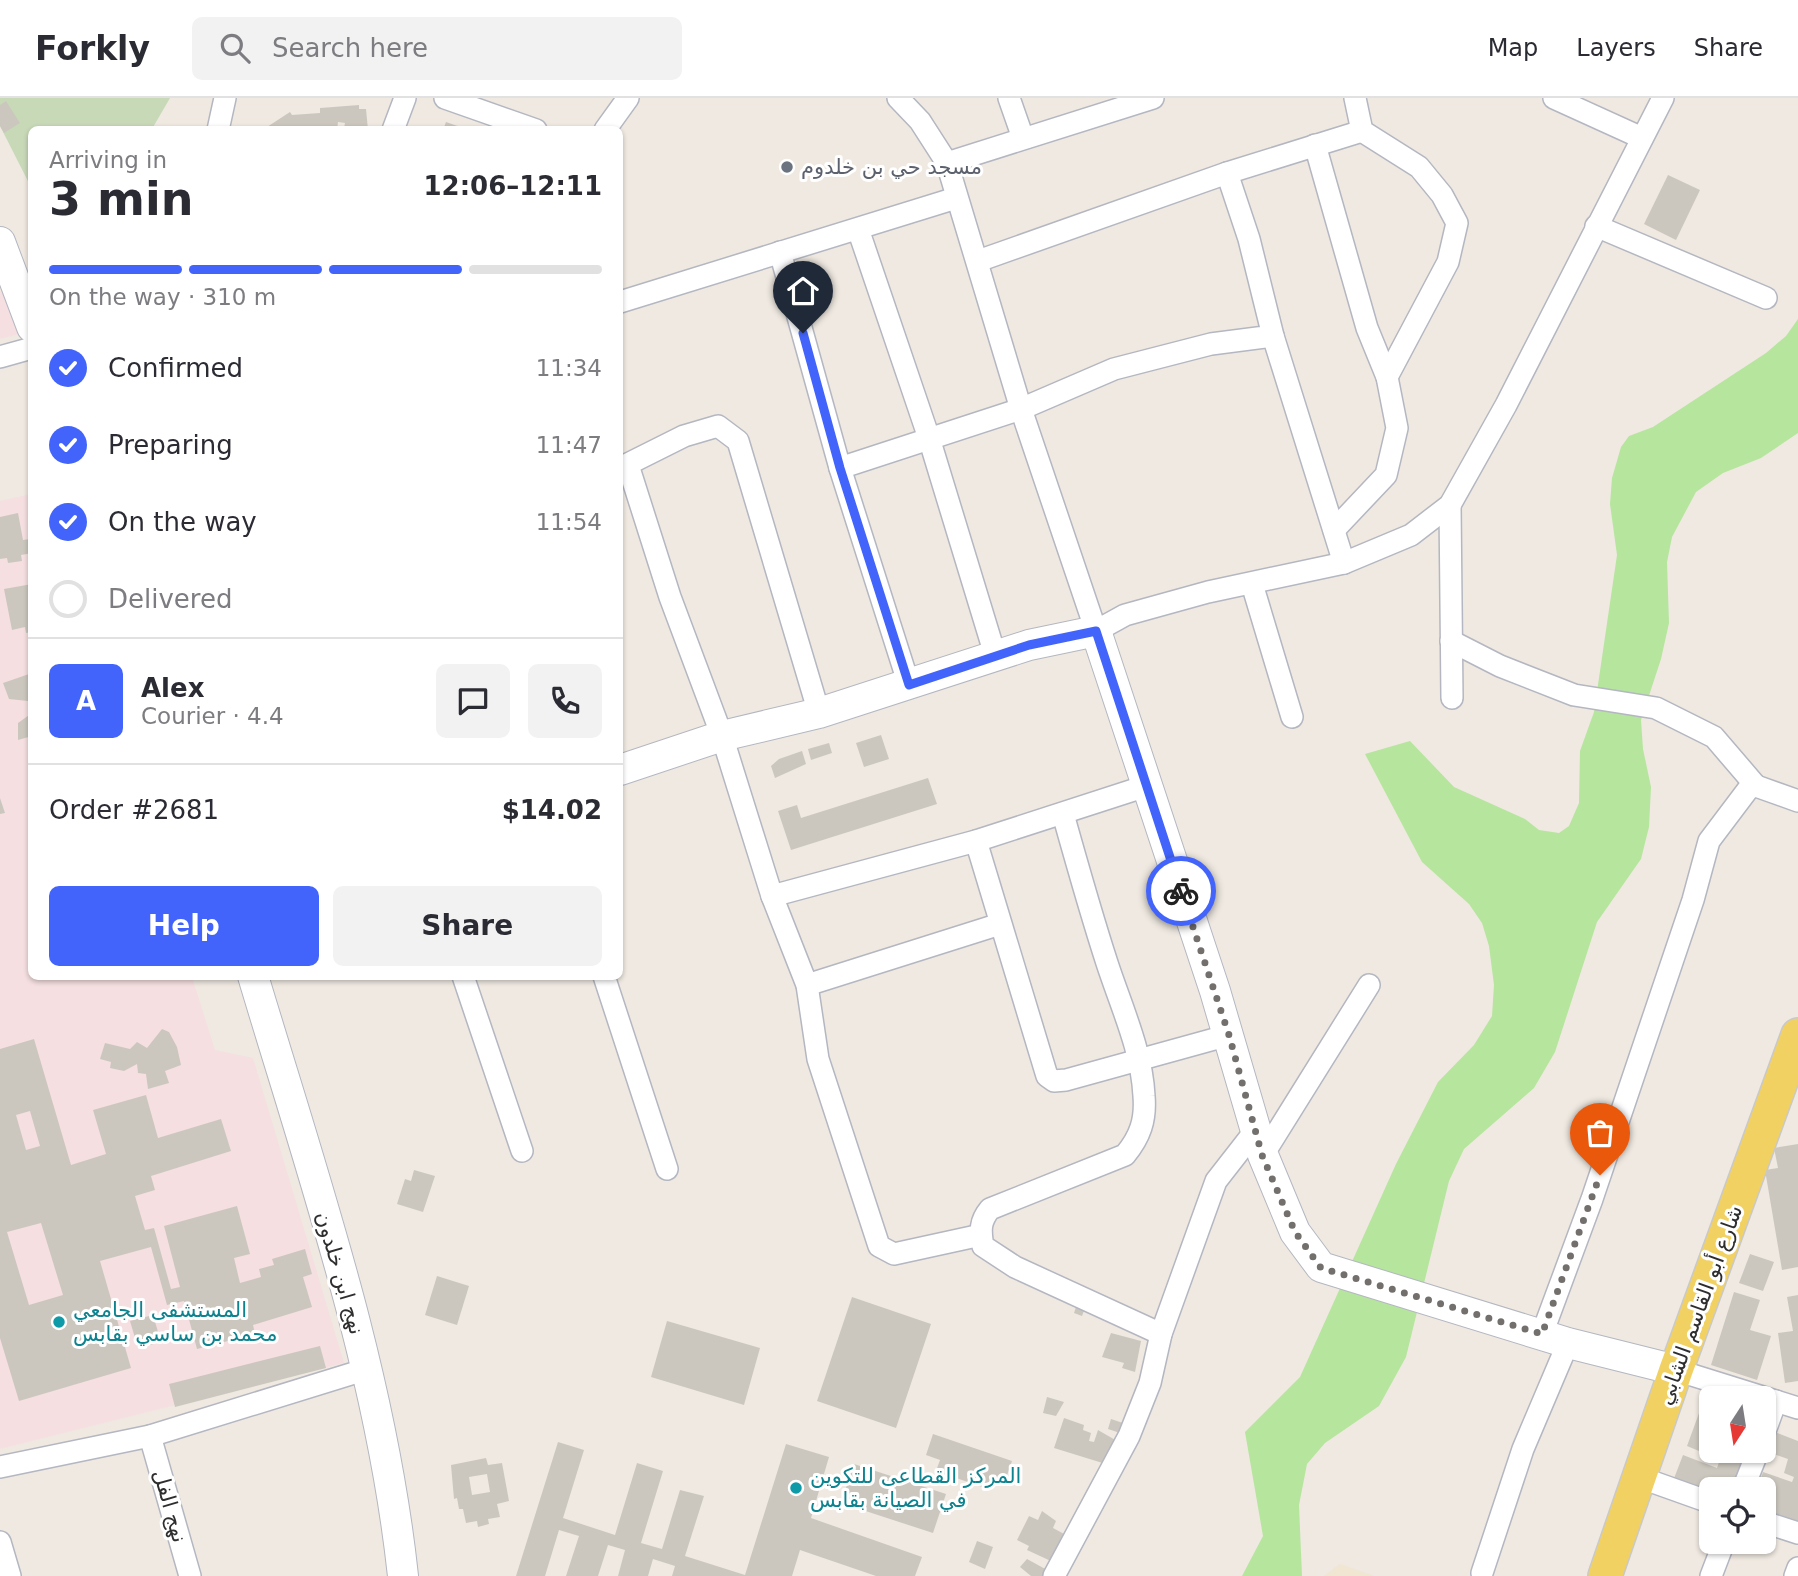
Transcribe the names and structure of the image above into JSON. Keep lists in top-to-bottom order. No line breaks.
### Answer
{"streets":{"main road":["شارع أبو القاسم الشابي"],"street":["نهج ابن خلدون","نهج الفل"]},"places":["مسجد حي بن خلدوم","المستشفى الجامعي محمد بن ساسي بقابس","المركز القطاعى للتكوين في الصيانة بقابس"],"north":"bottom","page":{"header":"Forkly","search":"Search here","nav":["Map","Layers","Share"],"heading":["3 min","Arriving in","12:06–12:11"],"panel":["Alex","Courier · 4.4","Order #2681","$14.02"],"bar":"On the way · 310 m","list":[["Confirmed","11:34"],["Preparing","11:47"],["On the way","11:54"],"Delivered"],"round":"A","buttons":["Help","Share"]}}
